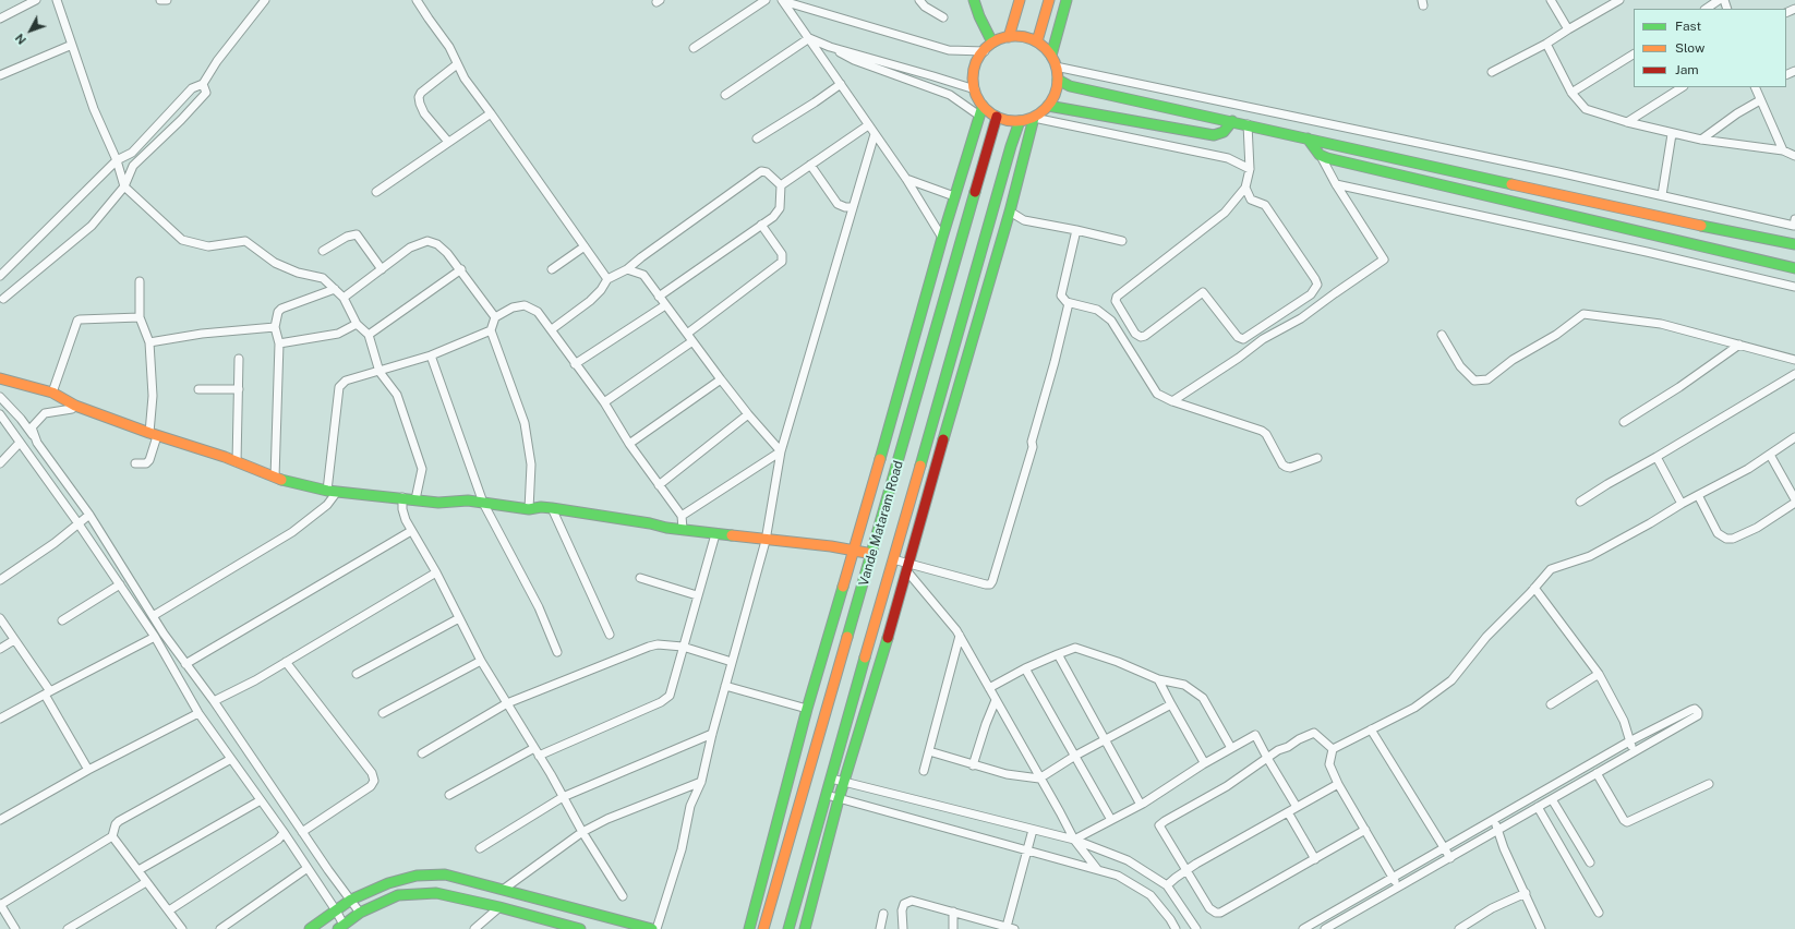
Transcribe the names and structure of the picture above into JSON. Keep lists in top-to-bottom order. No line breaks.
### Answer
{"streets":{"street":["Vande Mataram Road"]},"legend":["Fast","Slow","Jam"],"north":"bottom left"}
